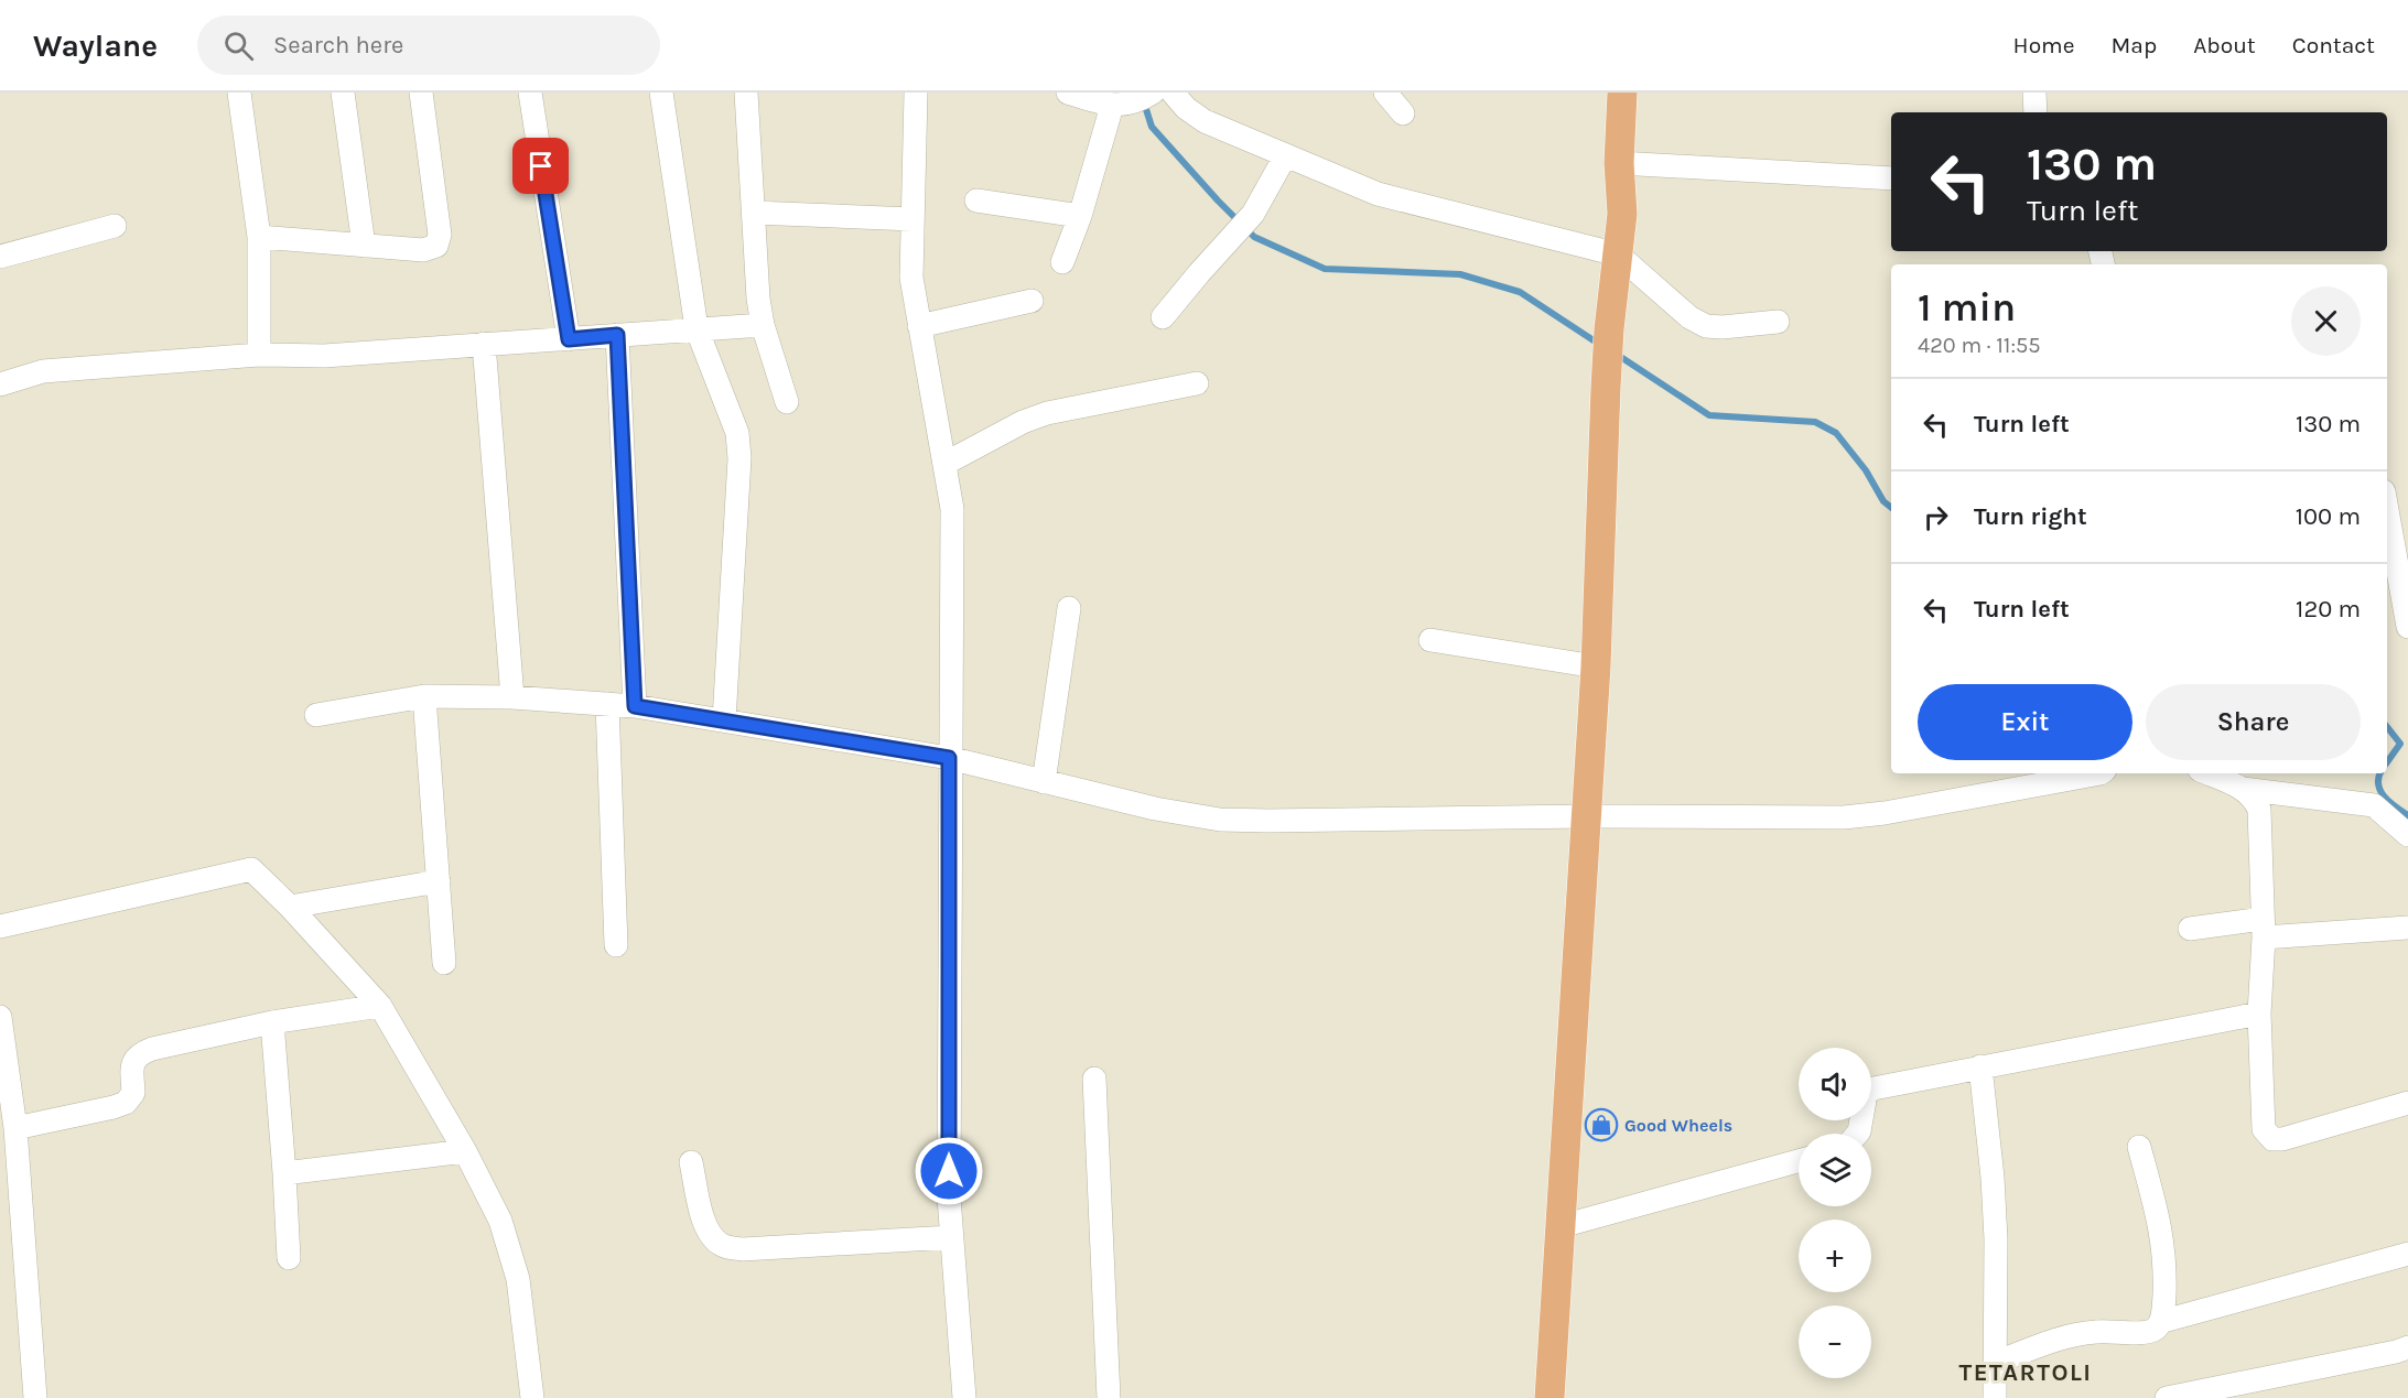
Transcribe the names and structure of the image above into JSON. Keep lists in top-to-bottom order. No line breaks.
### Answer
{"districts":["TETARTOLI"],"places":{"shop":["Good Wheels"]},"page":{"header":"Waylane","search":"Search here","nav":["Home","Map","About","Contact"],"turn":["130 m","Turn left"],"heading":["1 min","420 m · 11:55"],"list":[{"name":"Turn left","value":"130 m"},{"name":"Turn right","value":"100 m"},{"name":"Turn left","value":"120 m"}],"buttons":["Exit","Share"],"map_buttons":["+","−"]}}
